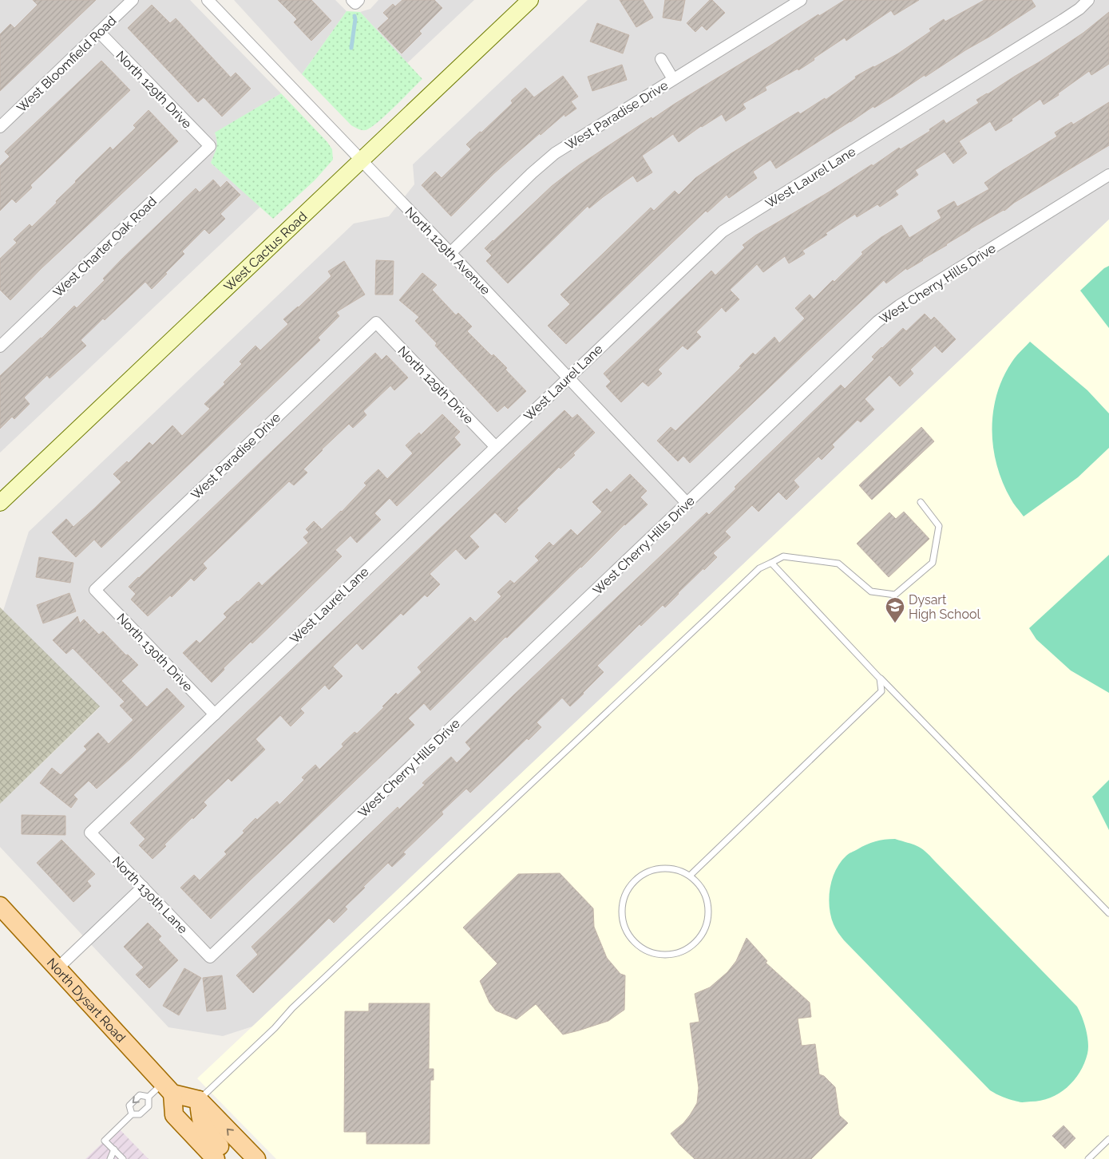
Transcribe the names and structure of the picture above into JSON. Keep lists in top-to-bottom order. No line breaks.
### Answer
{"streets":{"main road":["West Cactus Road","North Dysart Road"],"street":["West Bloomfield Road","North 129th Drive","West Paradise Drive","West Laurel Lane","West Charter Oak Road","North 129th Avenue","West Cherry Hills Drive","North 130th Drive","North 130th Lane"]},"crossings":[["West Bloomfield Road","North 129th Drive"],["North 129th Drive","West Paradise Drive"],["North 129th Drive","West Laurel Lane"],["North 129th Drive","West Charter Oak Road"],["West Paradise Drive","North 129th Avenue"],["West Paradise Drive","North 130th Drive"],["West Laurel Lane","North 129th Avenue"],["West Laurel Lane","North 130th Drive"],["West Laurel Lane","North 130th Lane"],["North 129th Avenue","West Cactus Road"],["North 129th Avenue","West Cherry Hills Drive"],["West Cherry Hills Drive","North 130th Lane"]],"places":{"school or university":["Dysart High School"]}}
